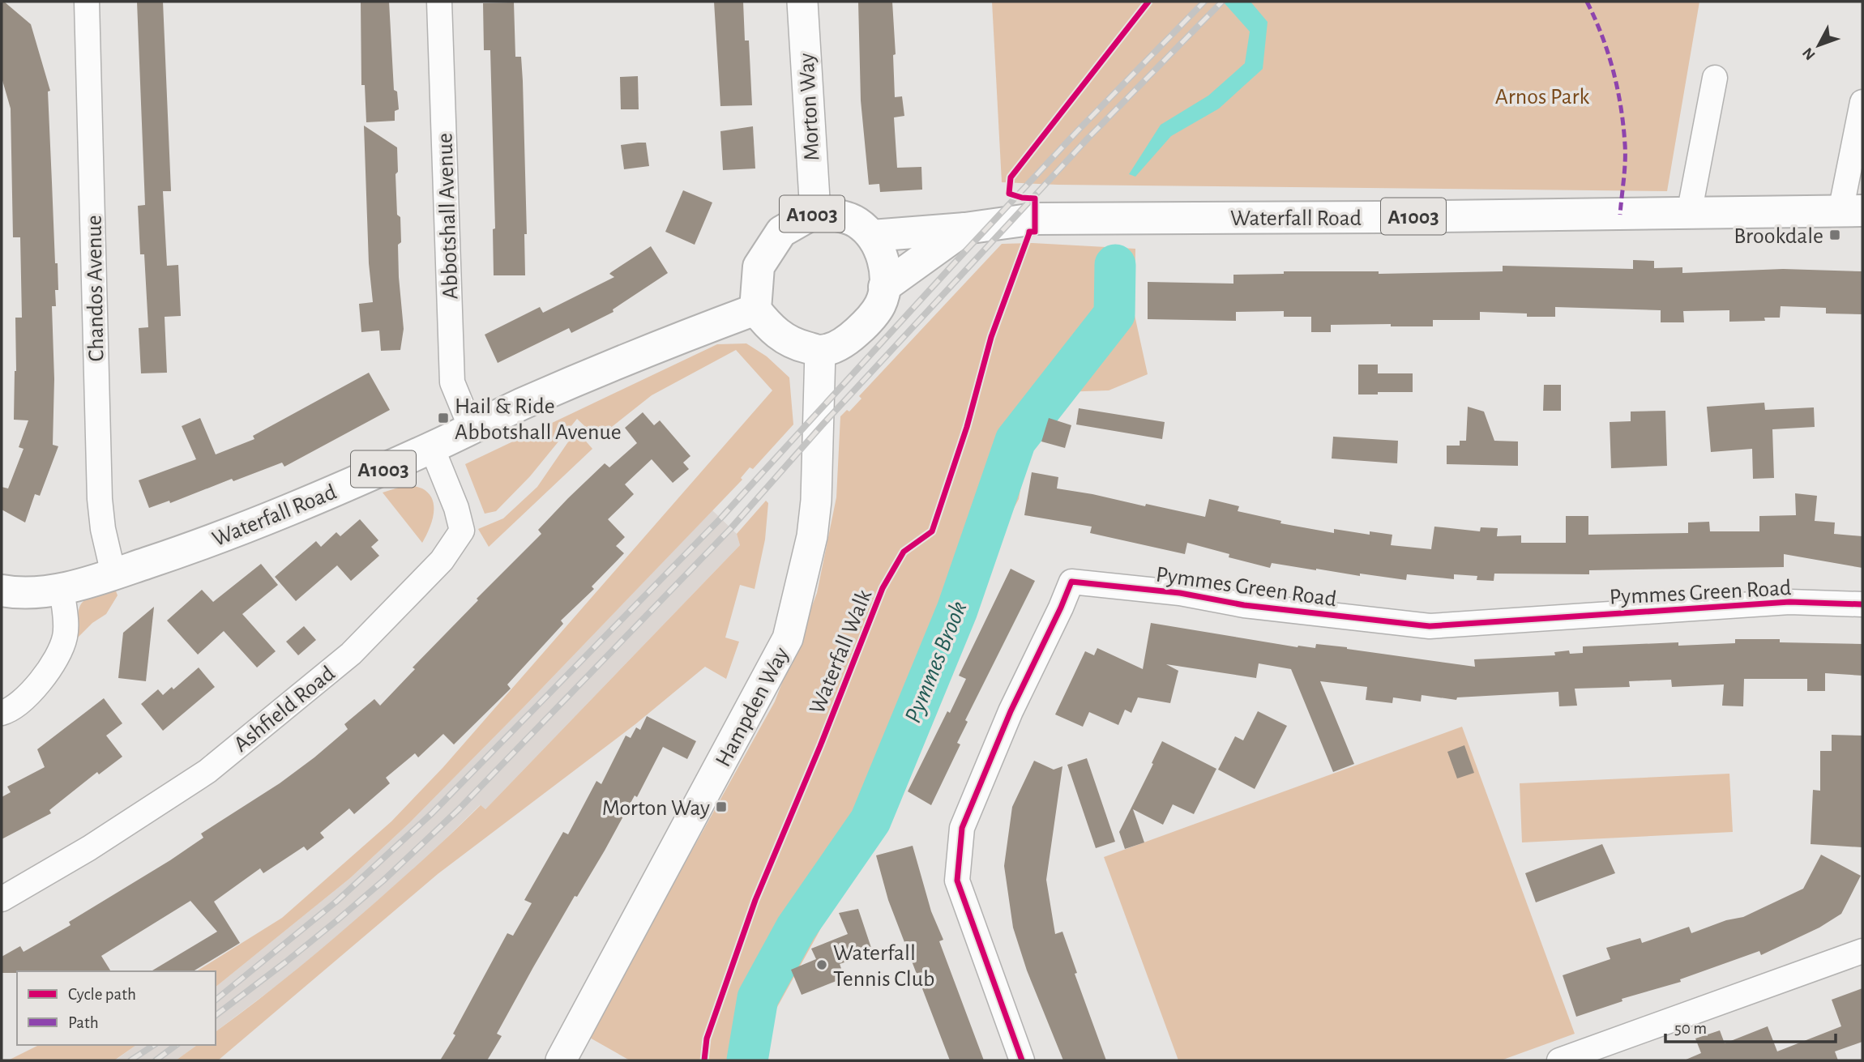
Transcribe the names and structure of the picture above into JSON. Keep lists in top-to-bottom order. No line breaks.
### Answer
{"streets":{"main road":["A1003","Waterfall Road"],"street":["Morton Way","Abbotshall Avenue","Chandos Avenue","Pymmes Green Road","Hampden Way","Ashfield Road"],"cycle path":["Waterfall Walk"]},"crossings":[["Morton Way","A1003"],["Morton Way","Waterfall Road"],["Morton Way","Hampden Way"],["A1003","Waterfall Road"],["A1003","Hampden Way"],["Abbotshall Avenue","Waterfall Road"],["Waterfall Road","Chandos Avenue"],["Waterfall Road","Hampden Way"],["Waterfall Road","Ashfield Road"]],"water":["Pymmes Brook"],"parks":["Arnos Park"],"places":{"transit":["Brookdale","Hail & Ride Abbotshall Avenue","Morton Way"],"other":["Waterfall Tennis Club"]},"legend":["Cycle path","Path"],"scale_bar":"50 m","north":"bottom left"}
